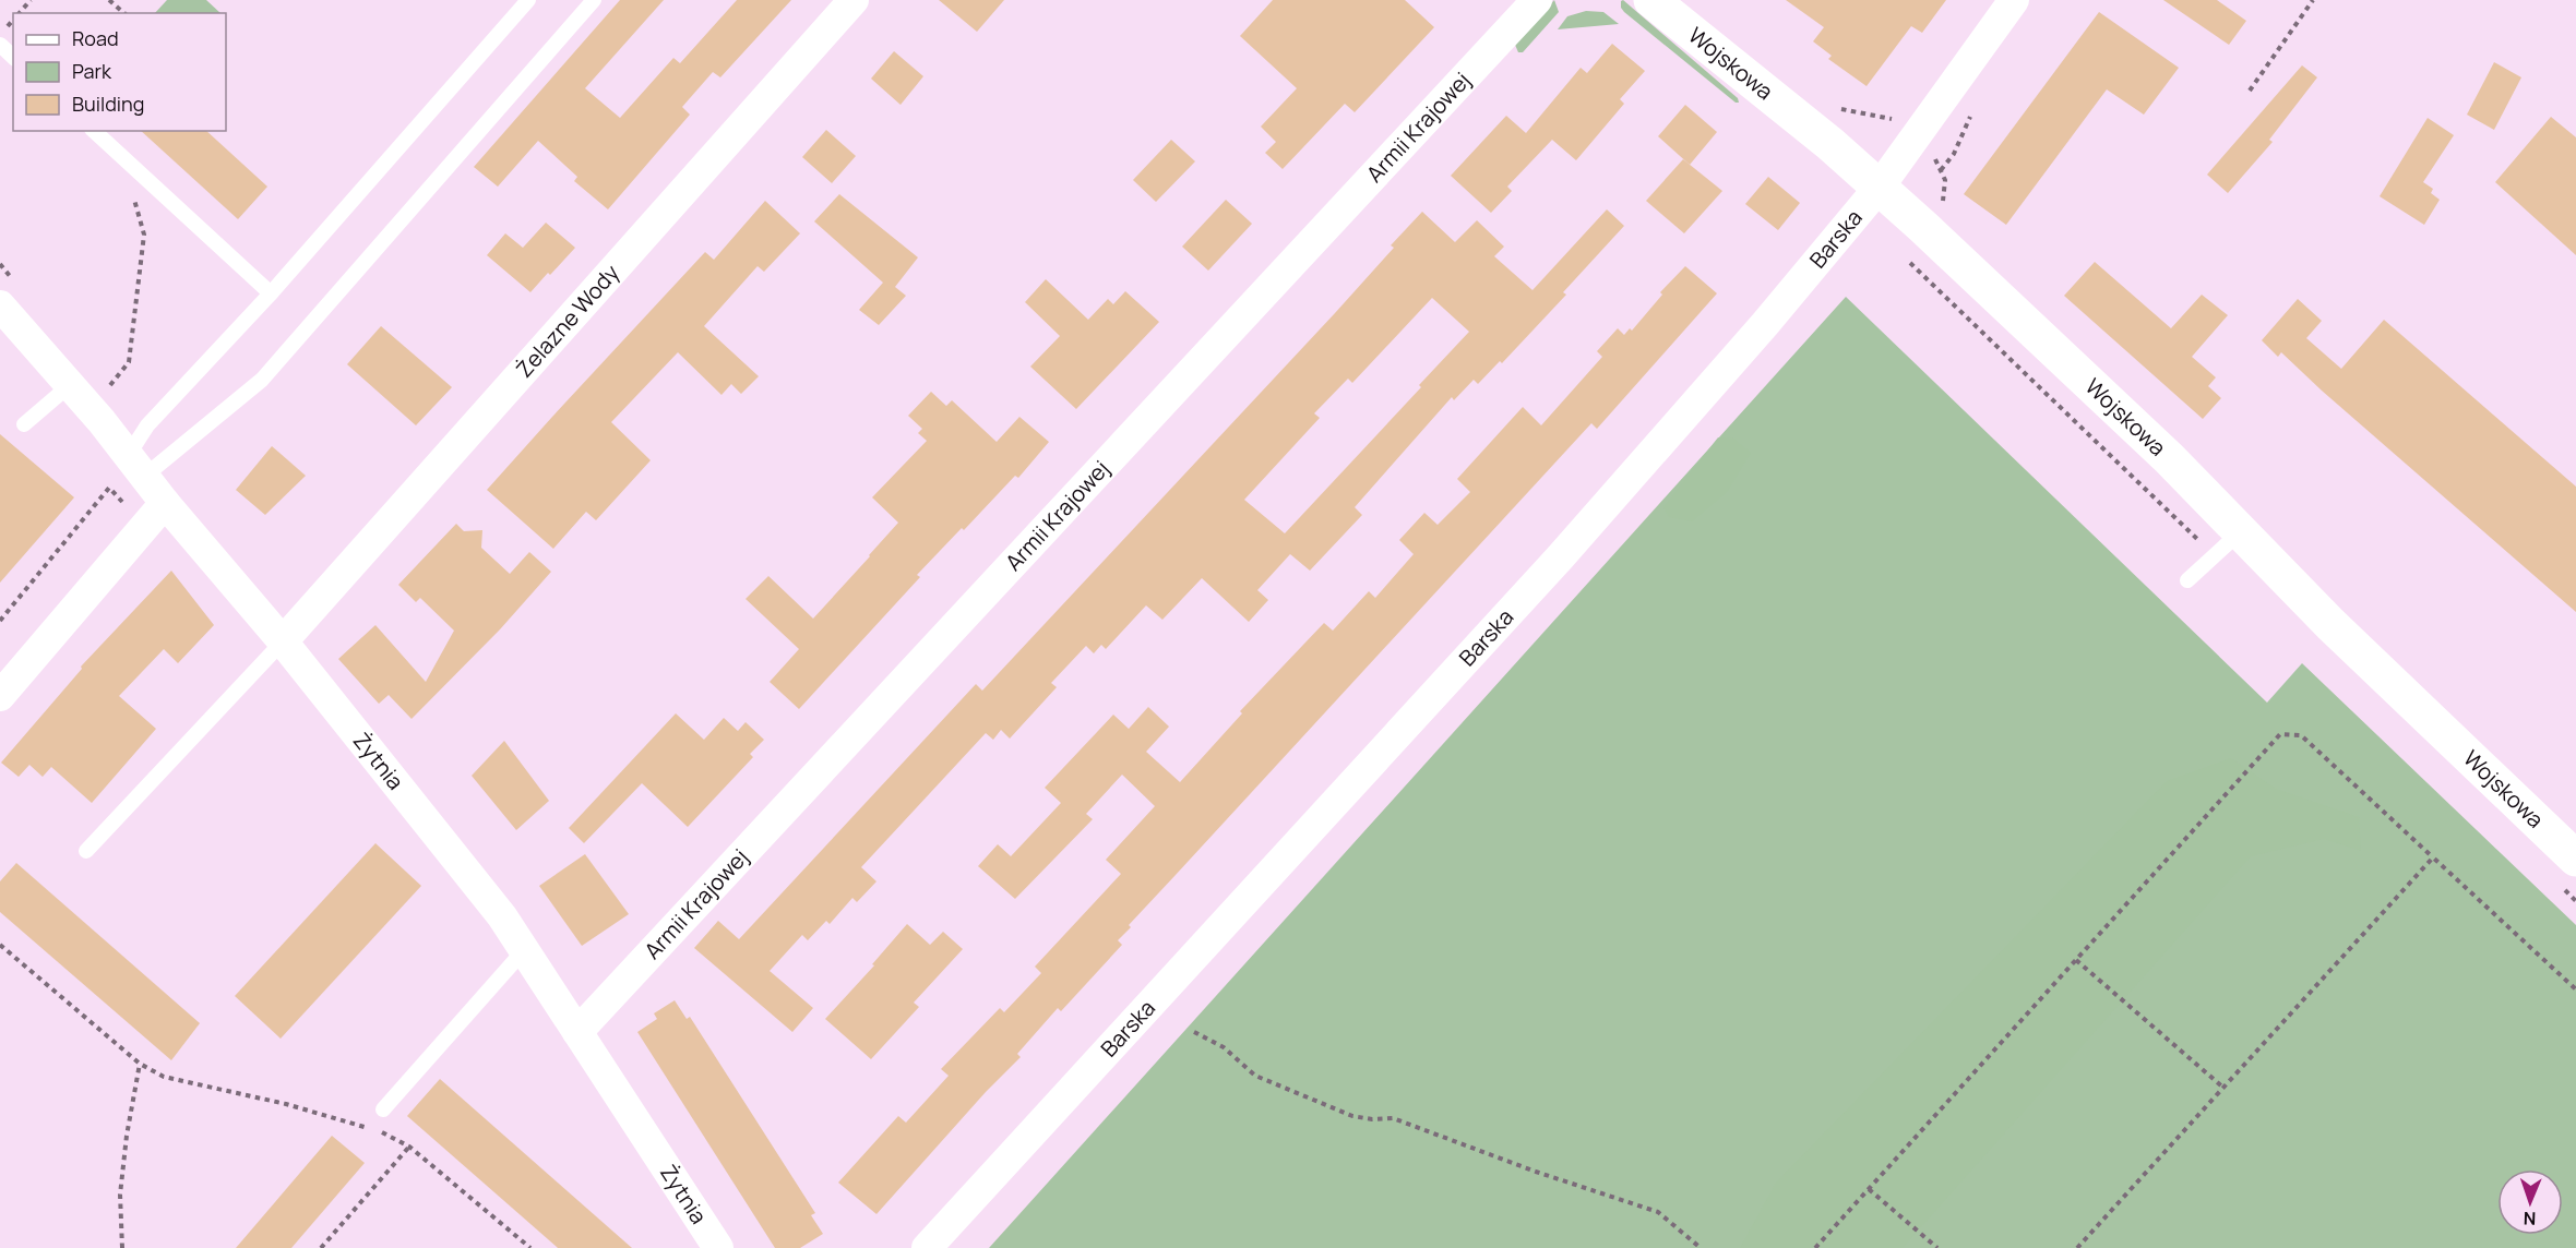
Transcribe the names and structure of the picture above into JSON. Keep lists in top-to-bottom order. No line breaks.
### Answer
{"streets":{"street":["Wojskowa","Armii Krajowej","Barska","Żelazne Wody","Żytnia"]},"crossings":[["Wojskowa","Barska"],["Armii Krajowej","Żytnia"],["Żelazne Wody","Żytnia"]],"legend":["Road","Park","Building"],"north":"bottom"}
